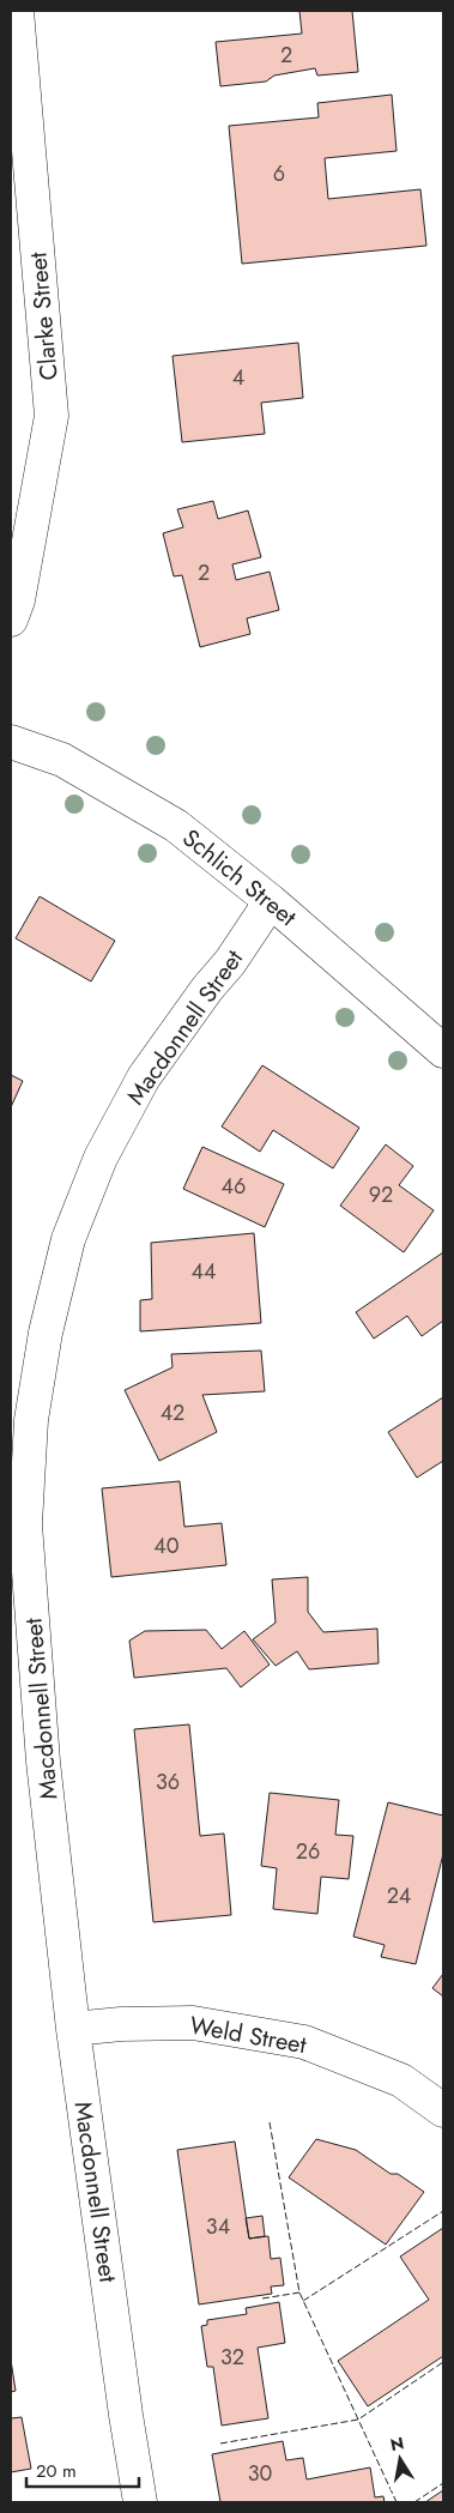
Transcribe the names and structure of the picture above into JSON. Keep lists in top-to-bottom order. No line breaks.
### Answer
{"streets":{"street":["Clarke Street","Schlich Street","Macdonnell Street","Weld Street"]},"crossings":[["Schlich Street","Macdonnell Street"],["Macdonnell Street","Weld Street"]],"house_numbers":["2","6","4","2","46","92","44","42","40","36","26","24","34","32","30"],"scale_bar":"20 m","north":"top"}
